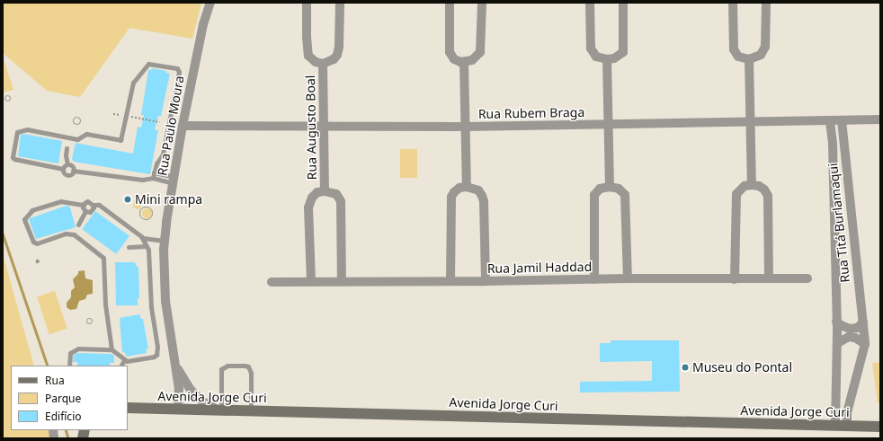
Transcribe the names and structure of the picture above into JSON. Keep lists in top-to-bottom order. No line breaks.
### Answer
{"streets":{"street":["Rua Rubem Braga","Rua Paulo Moura","Rua Augusto Boal","Rua Titá Burlamaqui","Rua Jamil Haddad","Avenida Jorge Curi"]},"crossings":[["Rua Rubem Braga","Rua Paulo Moura"],["Rua Rubem Braga","Rua Augusto Boal"],["Rua Rubem Braga","Rua Titá Burlamaqui"],["Rua Paulo Moura","Avenida Jorge Curi"],["Rua Augusto Boal","Rua Jamil Haddad"],["Rua Titá Burlamaqui","Avenida Jorge Curi"]],"places":["Mini rampa","Museu do Pontal"],"legend":["Rua","Parque","Edifício"]}
